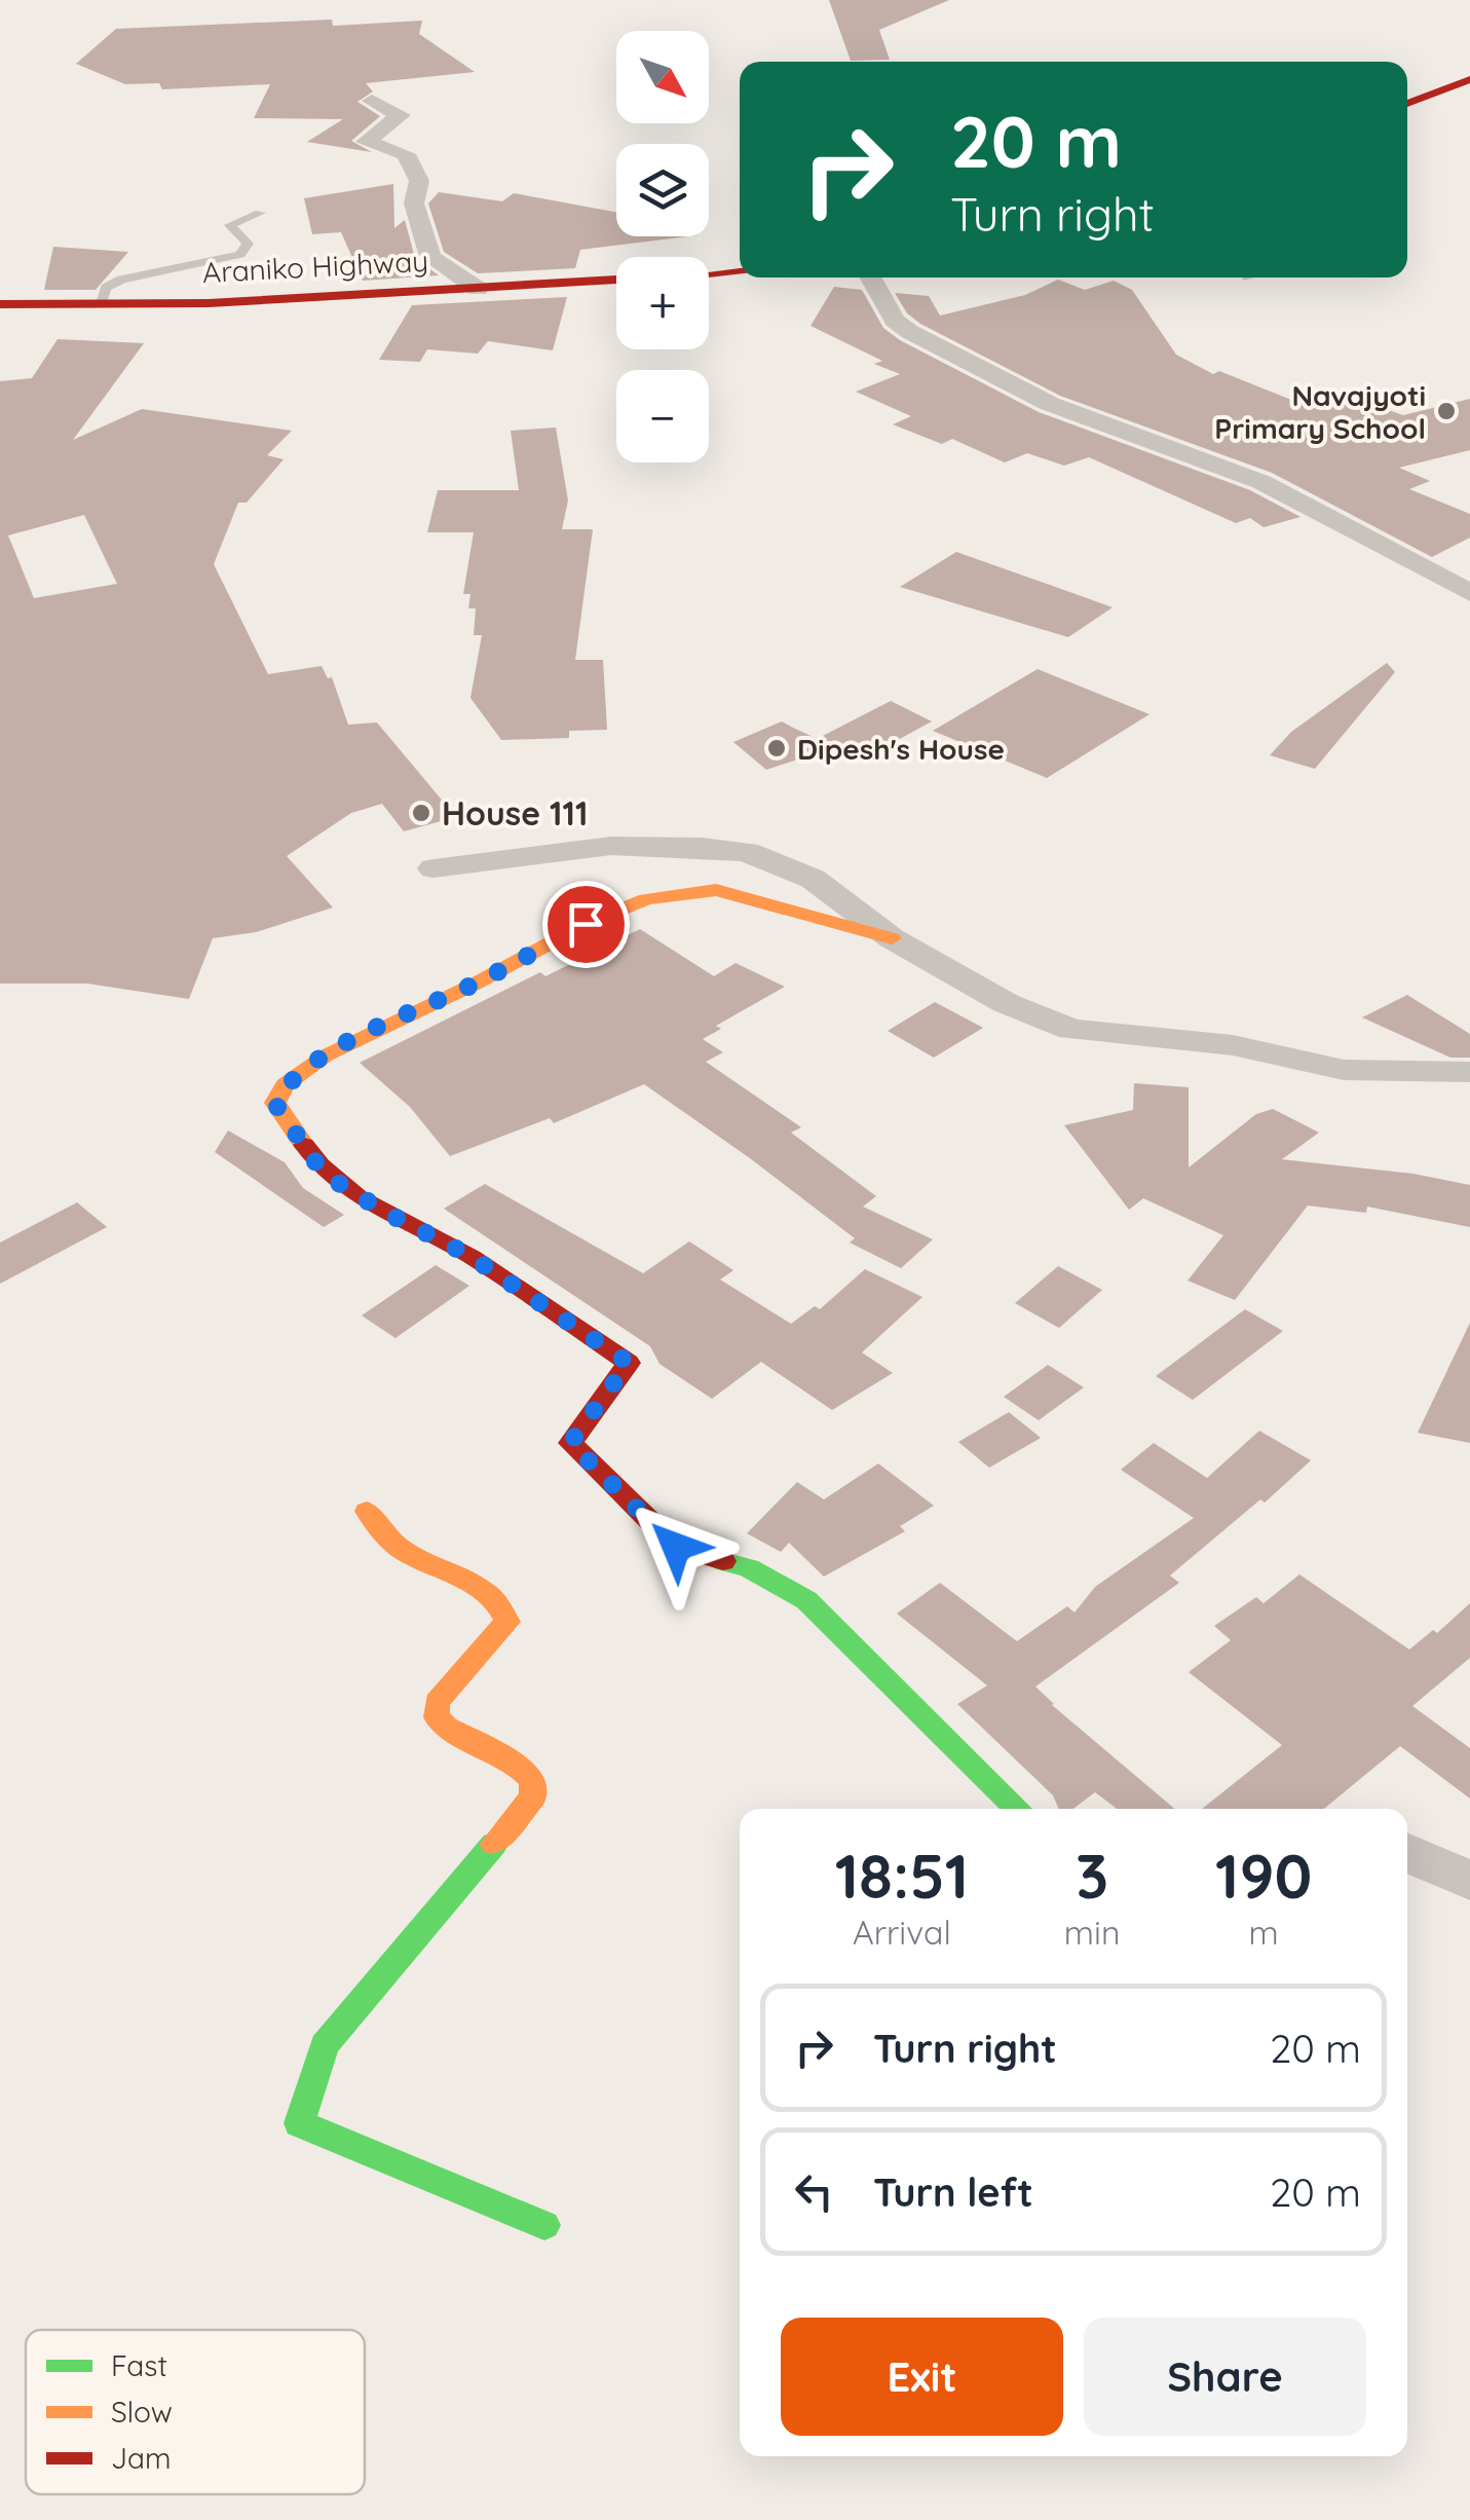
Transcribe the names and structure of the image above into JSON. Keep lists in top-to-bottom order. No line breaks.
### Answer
{"streets":{"main road":["Araniko Highway"]},"places":["Navajyoti Primary School","Dipesh's House","House 111"],"legend":["Fast","Slow","Jam"],"north":"bottom right","page":{"map_buttons":["+","−"],"turn":["20 m","Turn right"],"eta":["18:51","Arrival","3","min","190","m"],"list":[{"name":"Turn right","value":"20 m"},{"name":"Turn left","value":"20 m"}],"buttons":["Exit","Share"]}}
